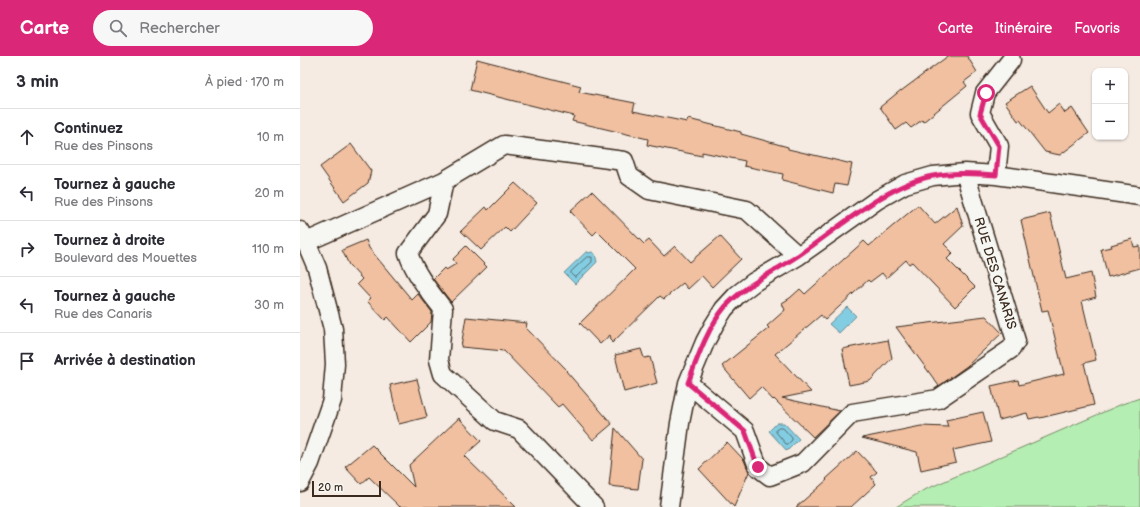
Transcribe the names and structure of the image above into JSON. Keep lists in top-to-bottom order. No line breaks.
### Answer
{"streets":{"street":["RUE DES CANARIS"]},"scale_bar":"20 m","page":{"header":"Carte","search":"Rechercher","nav":["Carte","Itinéraire","Favoris"],"heading":["3 min","À pied · 170 m"],"map_buttons":["+","−"],"list":[["Continuez","Rue des Pinsons","10 m"],["Tournez à gauche","Rue des Pinsons","20 m"],["Tournez à droite","Boulevard des Mouettes","110 m"],["Tournez à gauche","Rue des Canaris","30 m"],"Arrivée à destination"],"scale":"20 m"}}
